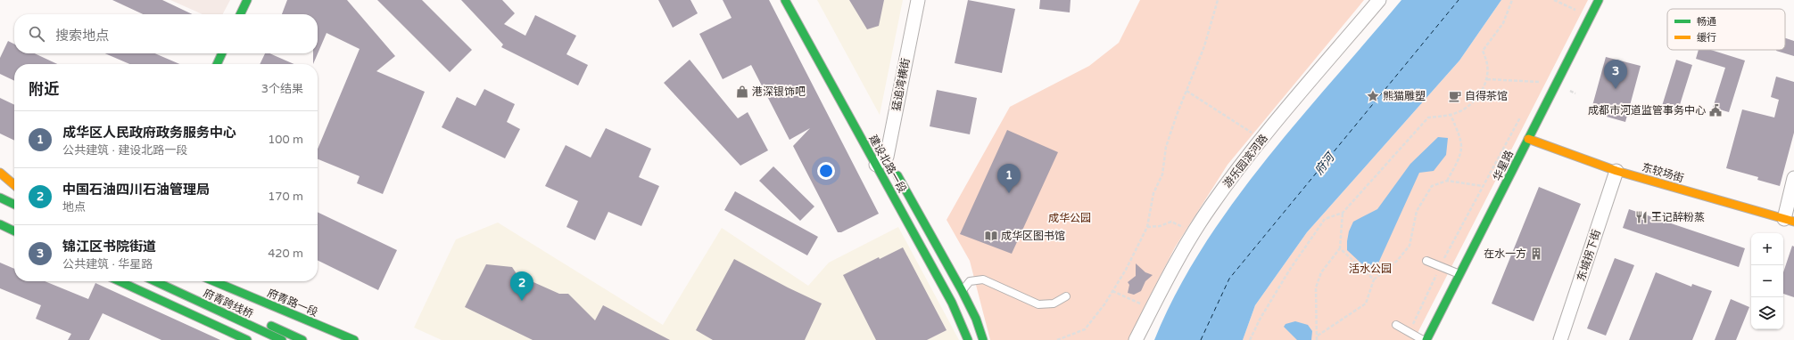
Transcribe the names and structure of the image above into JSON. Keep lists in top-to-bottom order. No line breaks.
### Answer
{"streets":{"main road":["建设北路一段","华星路","东较场街","府青路一段","府青跨线桥"],"street":["猛追湾横街","游乐园滨河路","东城拐下街"]},"crossings":[["猛追湾横街","建设北路一段"],["华星路","东较场街"],["东较场街","东城拐下街"]],"water":["府河"],"parks":["成华公园","活水公园"],"places":{"shop":["港深银饰吧"],"place":["熊猫雕塑"],"cafe":["自得茶馆"],"public building":["成都市河道监管事务中心"],"restaurant":["王记醉粉蒸"],"library":["成华区图书馆"],"building":["在水一方"]},"legend":["畅通","缓行"],"page":{"search":"搜索地点","pins":["3","1","2"],"heading":["附近","3个结果"],"list":[{"mark":"1","name":"成华区人民政府政务服务中心","note":"公共建筑 · 建设北路一段","value":"100 m"},{"mark":"2","name":"中国石油四川石油管理局","note":"地点","value":"170 m"},{"mark":"3","name":"锦江区书院街道","note":"公共建筑 · 华星路","value":"420 m"}],"map_buttons":["+","−"]}}
